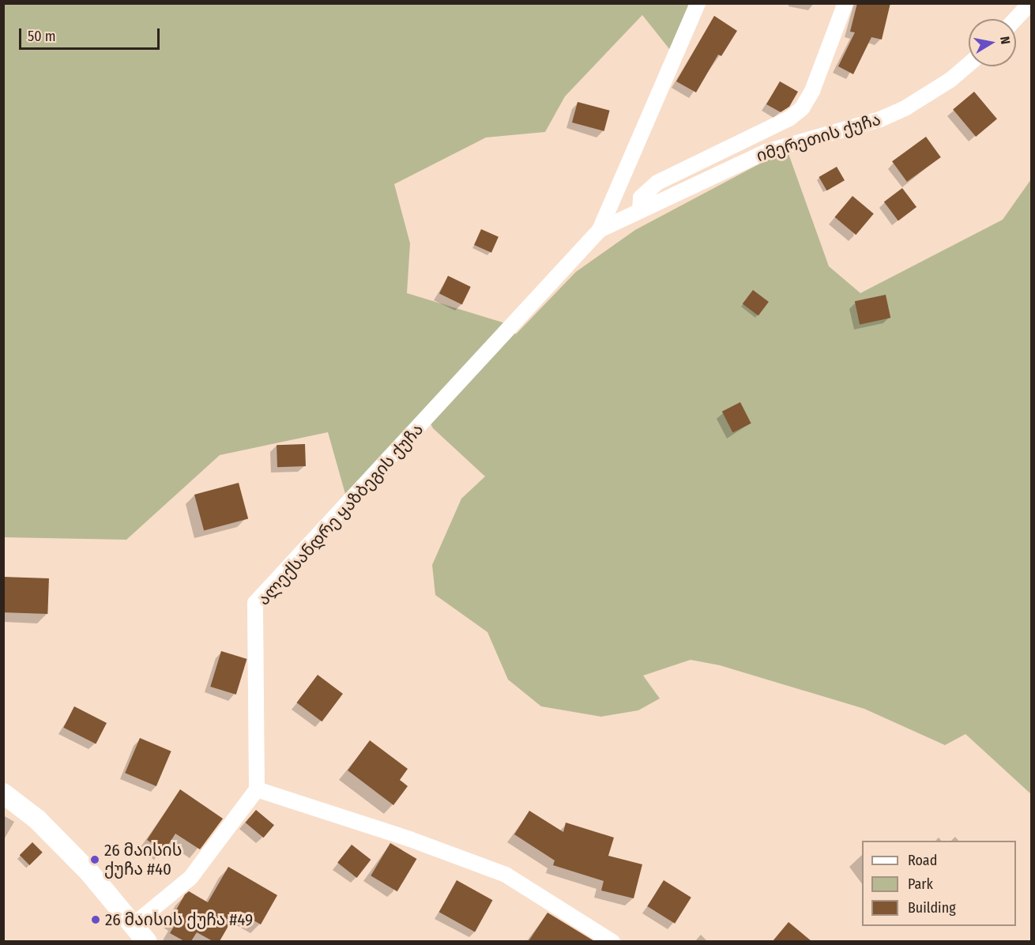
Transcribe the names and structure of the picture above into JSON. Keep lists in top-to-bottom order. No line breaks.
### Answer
{"streets":{"street":["იმერეთის ქუჩა","ალექსანდრე ყაზბეგის ქუჩა"]},"crossings":[["იმერეთის ქუჩა","ალექსანდრე ყაზბეგის ქუჩა"]],"places":["26 მაისის ქუჩა #40","26 მაისის ქუჩა #49"],"legend":["Road","Park","Building"],"scale_bar":"50 m","north":"right"}
